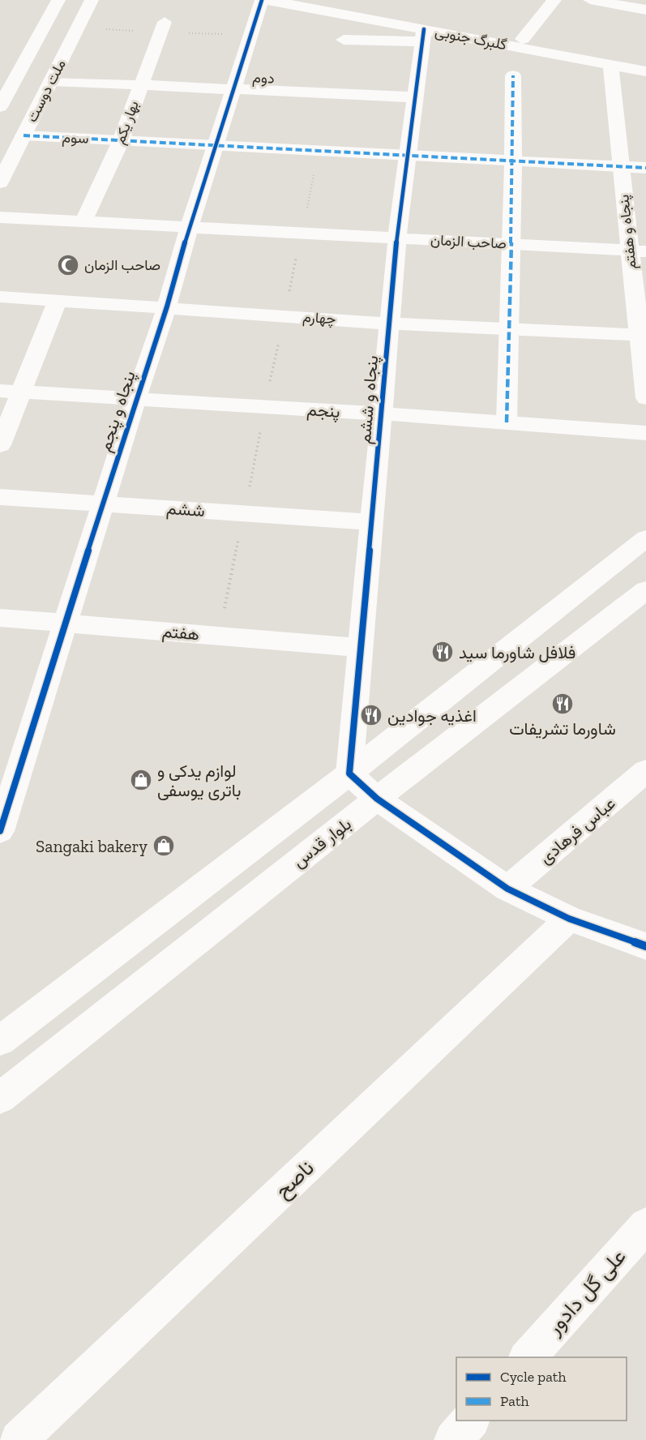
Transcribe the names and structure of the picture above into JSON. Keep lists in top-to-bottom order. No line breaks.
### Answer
{"streets":{"street":["گلبرگ جنوبی","دوم","ملت دوست","بهار یکم","سوم","پنجاه و هفتم","صاحب الزمان","چهارم","پنجاه و ششم","پنجم","پنجاه و پنجم","ششم","هفتم","عباس فرهادی","بلوار قدس","ناصح","علی گل دادور"]},"crossings":[["گلبرگ جنوبی","پنجاه و هفتم"],["گلبرگ جنوبی","پنجاه و ششم"],["دوم","ملت دوست"],["دوم","بهار یکم"],["دوم","پنجاه و ششم"],["دوم","پنجاه و پنجم"],["ملت دوست","سوم"],["بهار یکم","سوم"],["بهار یکم","صاحب الزمان"],["سوم","پنجاه و هفتم"],["سوم","پنجاه و ششم"],["سوم","پنجاه و پنجم"],["پنجاه و هفتم","صاحب الزمان"],["پنجاه و هفتم","چهارم"],["صاحب الزمان","پنجاه و ششم"],["صاحب الزمان","پنجاه و پنجم"],["چهارم","پنجاه و ششم"],["چهارم","پنجاه و پنجم"],["پنجاه و ششم","پنجم"],["پنجاه و ششم","ششم"],["پنجاه و ششم","هفتم"],["پنجم","پنجاه و پنجم"],["پنجاه و پنجم","ششم"],["پنجاه و پنجم","هفتم"]],"places":{"mosque":["صاحب الزمان"],"restaurant":["فلافل شاورما سید","شاورما تشریفات","اغذیه جوادین"],"shop":["لوازم یدکی و باتری یوسفی","Sangaki bakery"]},"legend":["Cycle path","Path"]}
